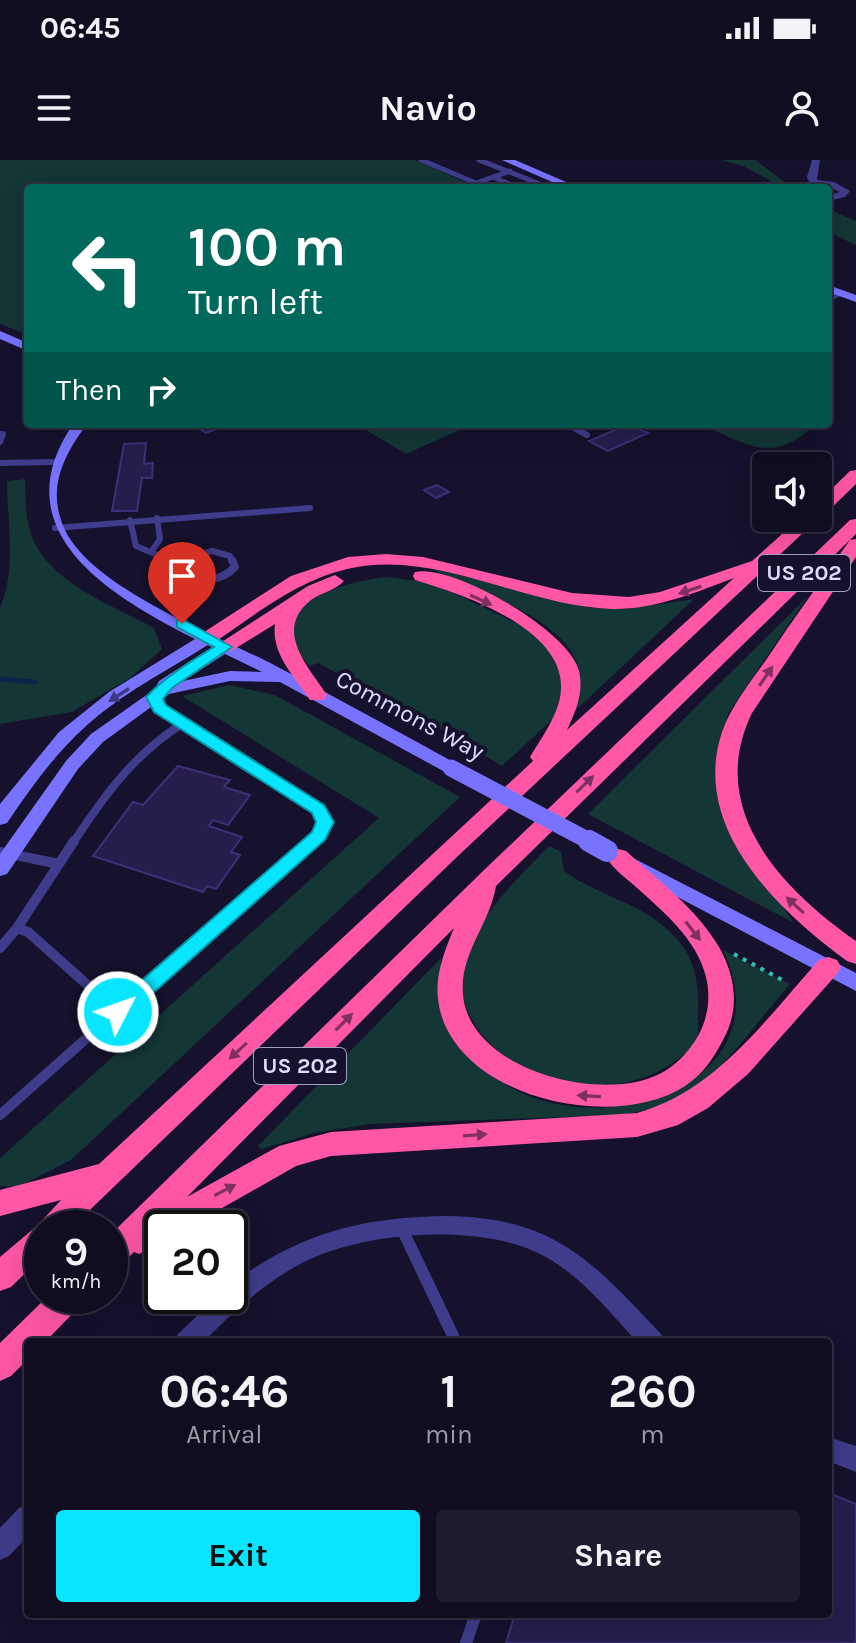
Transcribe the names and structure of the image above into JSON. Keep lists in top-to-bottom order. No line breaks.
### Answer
{"streets":{"highway":["US 202"],"street":["Commons Way"]},"page":{"status":"06:45","header":"Navio","turn":["100 m","Turn left"],"then":"Then","speed":"9 km/h","limit":"20","eta":["06:46","Arrival","1","min","260","m"],"buttons":["Exit","Share"]}}
